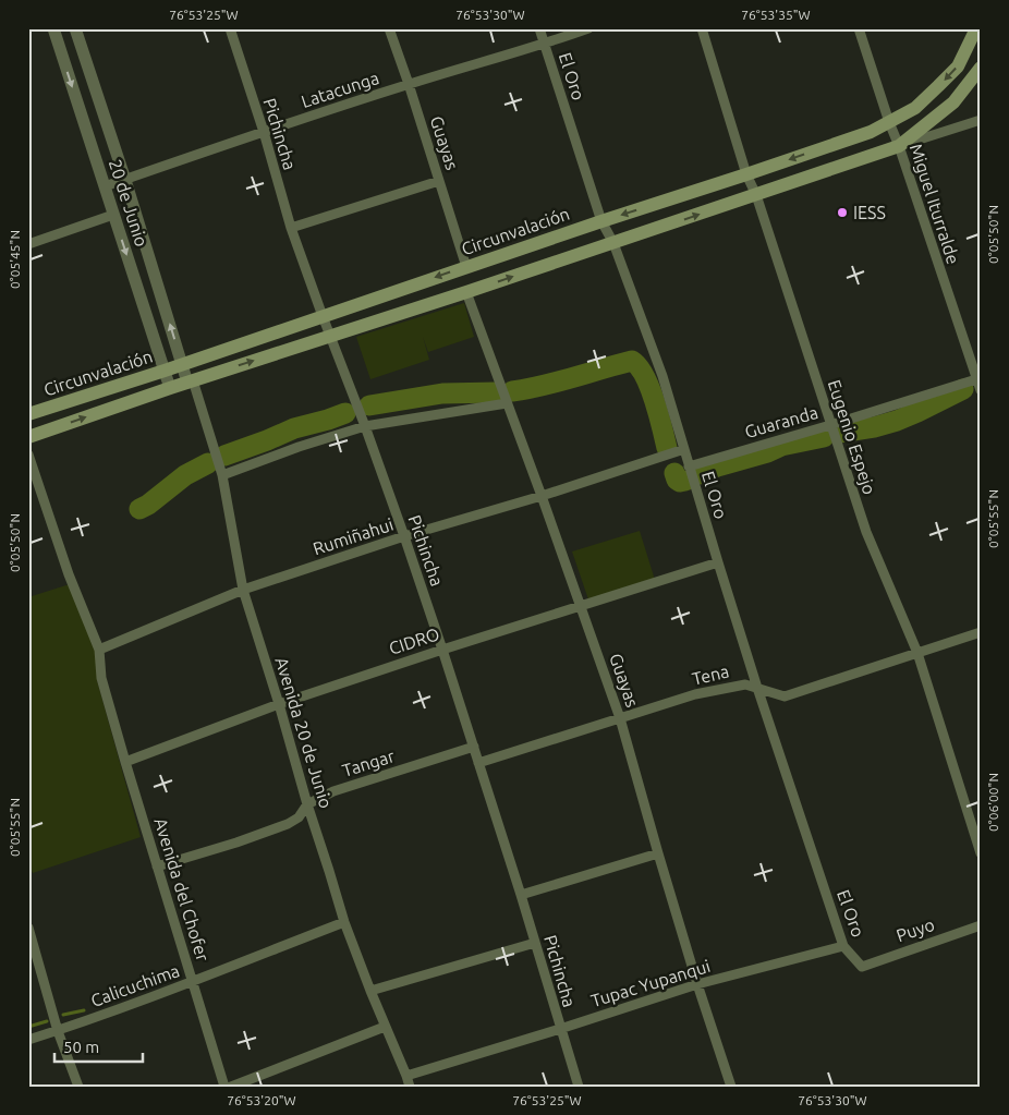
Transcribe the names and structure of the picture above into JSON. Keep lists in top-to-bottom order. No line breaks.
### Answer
{"streets":{"main road":["Circunvalación"],"street":["El Oro","Latacunga","Pichincha","Guayas","20 de Junio","Miguel Iturralde","Guaranda","Eugenio Espejo","Rumiñahui","CIDRO","Tena","Avenida 20 de Junio","Tangar","Avenida del Chofer","Puyo","Tupac Yupanqui","Calicuchima"]},"crossings":[["El Oro","Latacunga"],["El Oro","Circunvalación"],["El Oro","Guaranda"],["El Oro","Rumiñahui"],["El Oro","CIDRO"],["El Oro","Tena"],["El Oro","Puyo"],["El Oro","Tupac Yupanqui"],["Latacunga","Pichincha"],["Latacunga","Guayas"],["Latacunga","20 de Junio"],["Pichincha","Circunvalación"],["Pichincha","Rumiñahui"],["Pichincha","CIDRO"],["Pichincha","Tena"],["Pichincha","Tangar"],["Pichincha","Tupac Yupanqui"],["Guayas","Circunvalación"],["Guayas","Rumiñahui"],["Guayas","CIDRO"],["Guayas","Tena"],["Guayas","Tupac Yupanqui"],["20 de Junio","Circunvalación"],["20 de Junio","Avenida 20 de Junio"],["Miguel Iturralde","Circunvalación"],["Miguel Iturralde","Guaranda"],["Circunvalación","Eugenio Espejo"],["Circunvalación","Avenida 20 de Junio"],["Guaranda","Eugenio Espejo"],["Eugenio Espejo","Tena"],["Rumiñahui","Avenida 20 de Junio"],["Rumiñahui","Avenida del Chofer"],["CIDRO","Avenida 20 de Junio"],["CIDRO","Avenida del Chofer"],["Avenida 20 de Junio","Tangar"],["Avenida 20 de Junio","Tupac Yupanqui"],["Avenida 20 de Junio","Calicuchima"],["Tangar","Avenida del Chofer"],["Avenida del Chofer","Calicuchima"]],"places":["IESS"],"scale_bar":"50 m","coordinates":["76°53'25\"W","76°53'30\"W","76°53'35\"W","0°05'50\"N","0°05'45\"N","0°05'55\"N","0°06'00\"N","76°53'20\"W"]}
